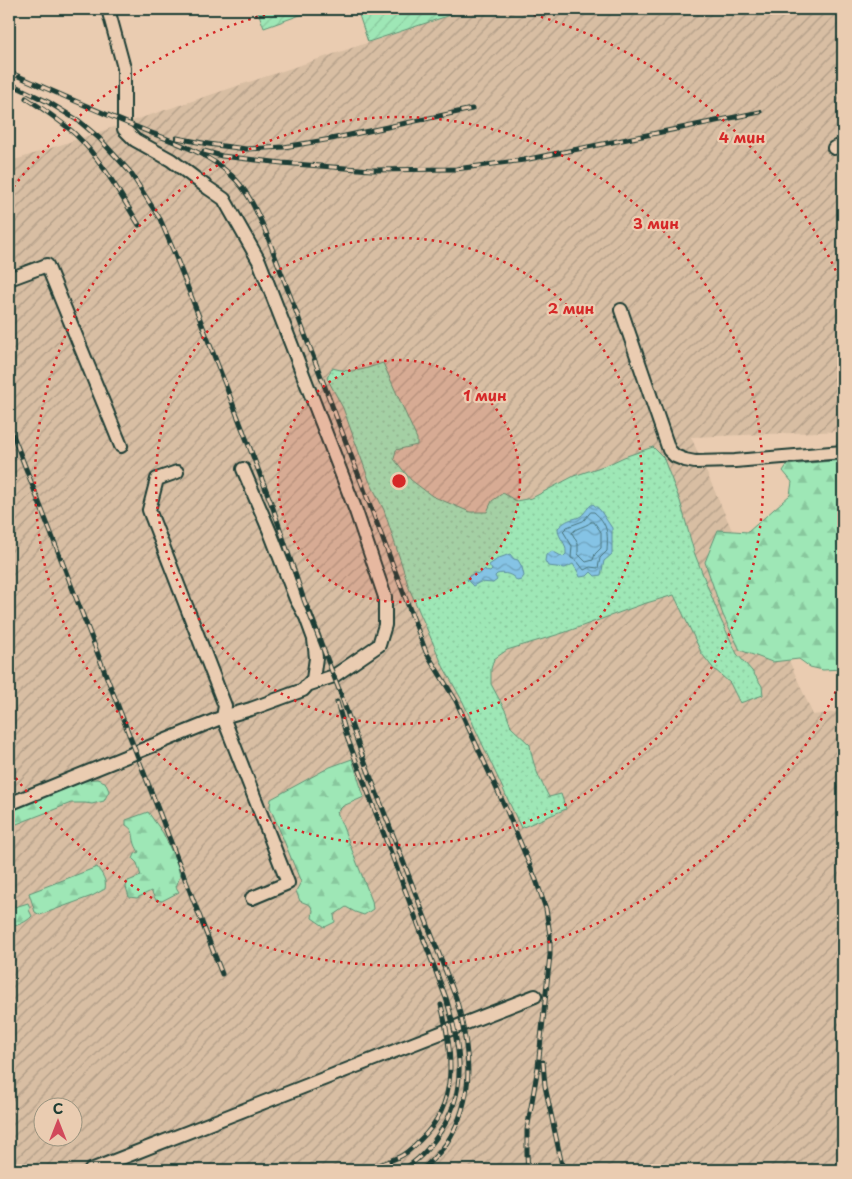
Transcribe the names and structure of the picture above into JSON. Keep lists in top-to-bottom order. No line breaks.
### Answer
{"north":"top","rings":["4 мин","3 мин","2 мин","1 мин"]}
